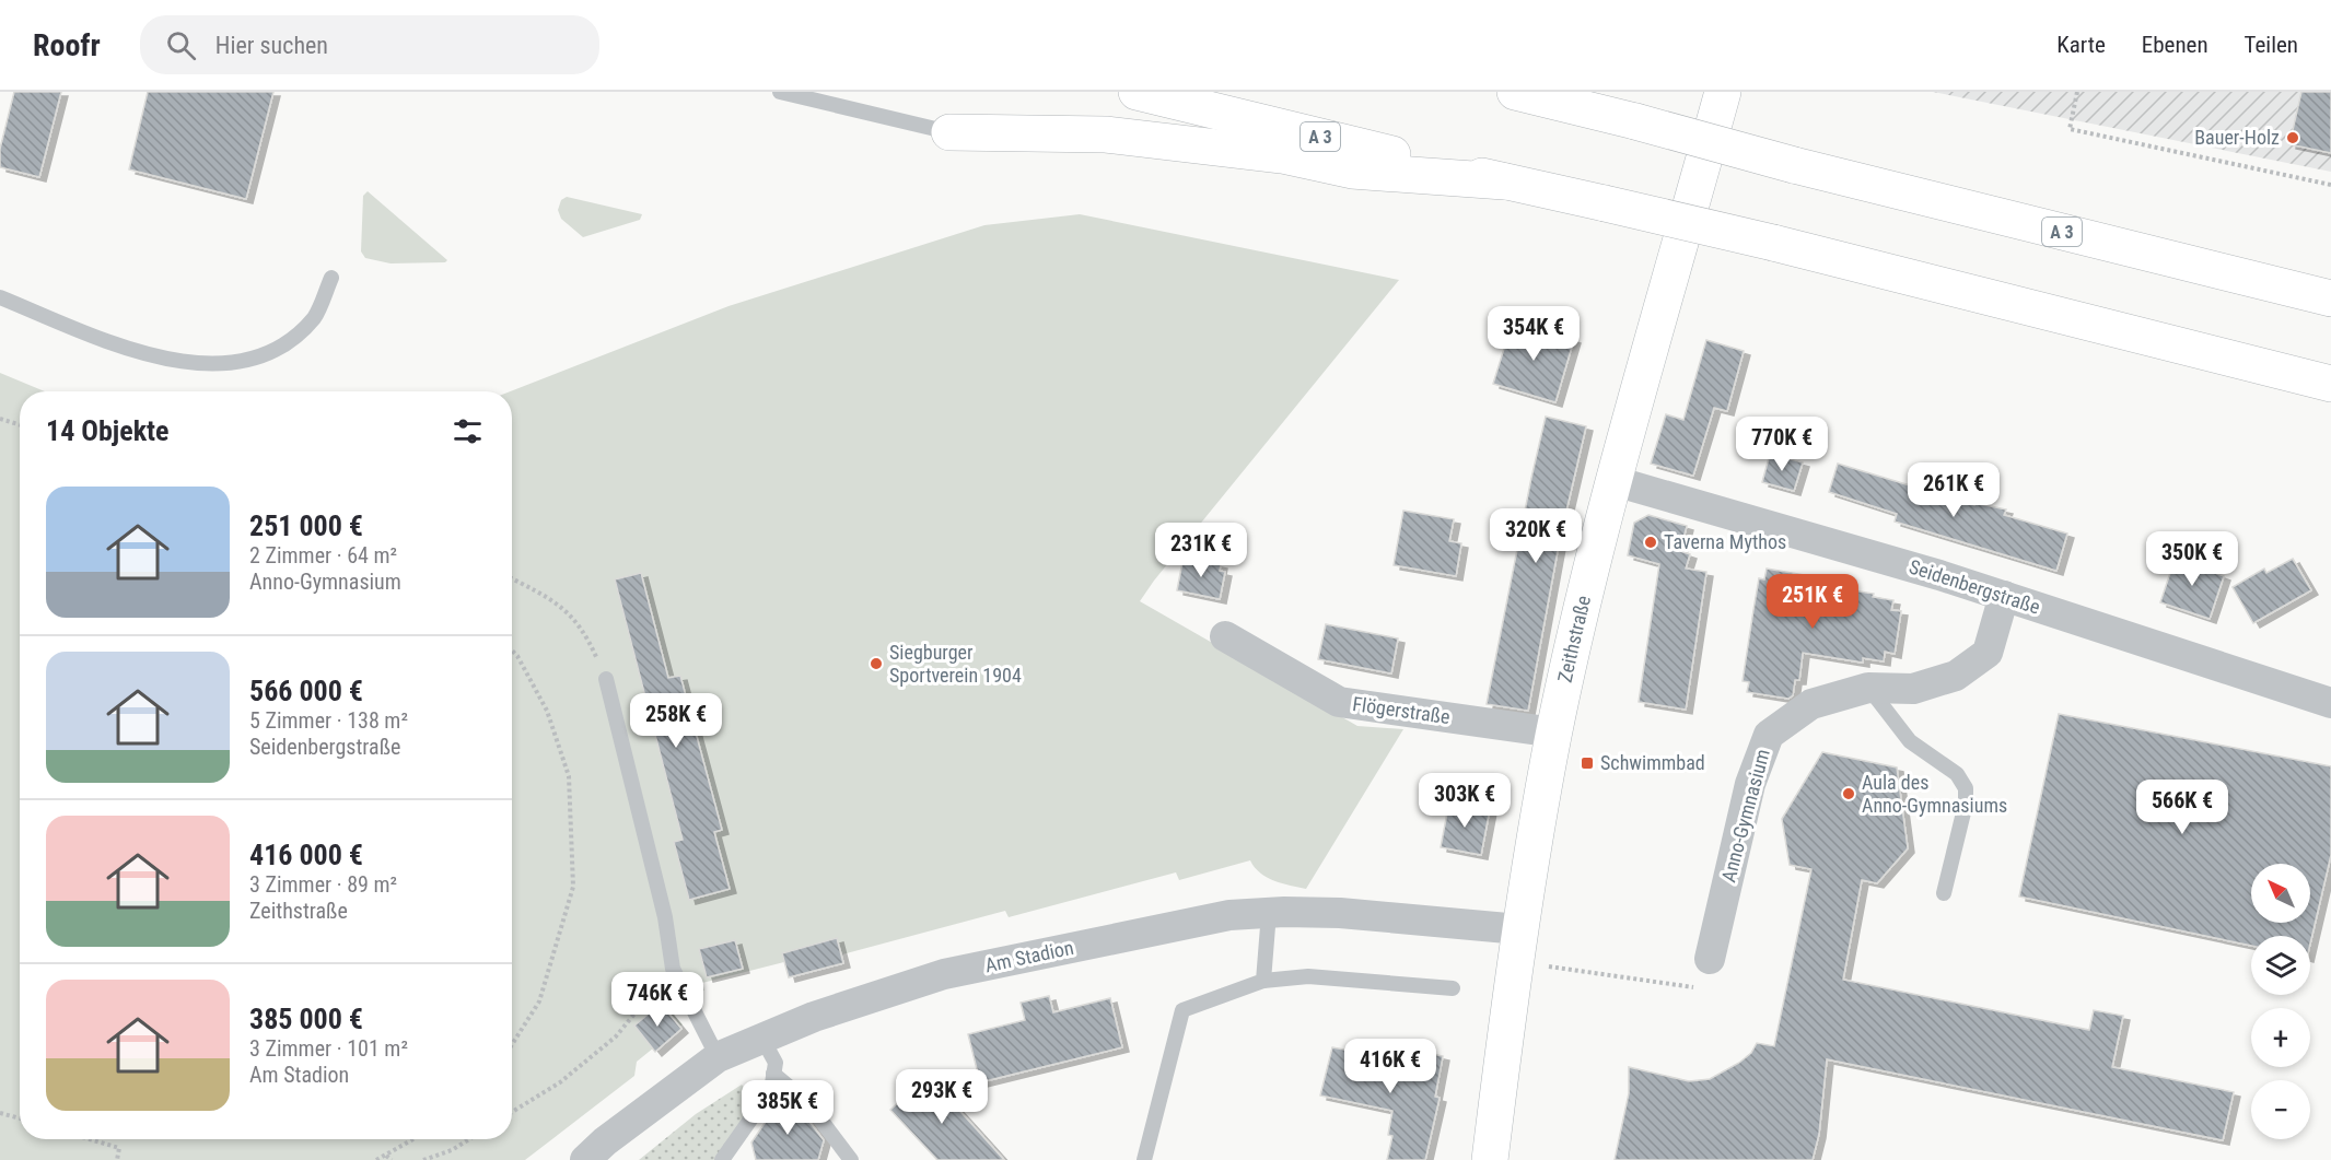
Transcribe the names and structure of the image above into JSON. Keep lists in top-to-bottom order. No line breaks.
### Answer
{"streets":{"main road":["A 3","Zeithstraße"],"street":["Seidenbergstraße","Flögerstraße","Anno-Gymnasium","Am Stadion"]},"crossings":[["Seidenbergstraße","Zeithstraße"],["Seidenbergstraße","Anno-Gymnasium"],["Zeithstraße","Flögerstraße"],["Zeithstraße","Am Stadion"]],"places":{"other":["Bauer-Holz","Taverna Mythos","Siegburger Sportverein 1904","Aula des Anno-Gymnasiums"],"transit":["Schwimmbad"]},"north":"top left","page":{"header":"Roofr","search":"Hier suchen","nav":["Karte","Ebenen","Teilen"],"price":["354K €","770K €","261K €","320K €","231K €","350K €","251K €","258K €","303K €","566K €","746K €","416K €","293K €","385K €"],"heading":"14 Objekte","list":[{"name":"251 000 €","note":"2 Zimmer · 64 m² · Anno-Gymnasium"},{"name":"566 000 €","note":"5 Zimmer · 138 m² · Seidenbergstraße"},{"name":"416 000 €","note":"3 Zimmer · 89 m² · Zeithstraße"},{"name":"385 000 €","note":"3 Zimmer · 101 m² · Am Stadion"}],"map_buttons":["+","−"]}}
